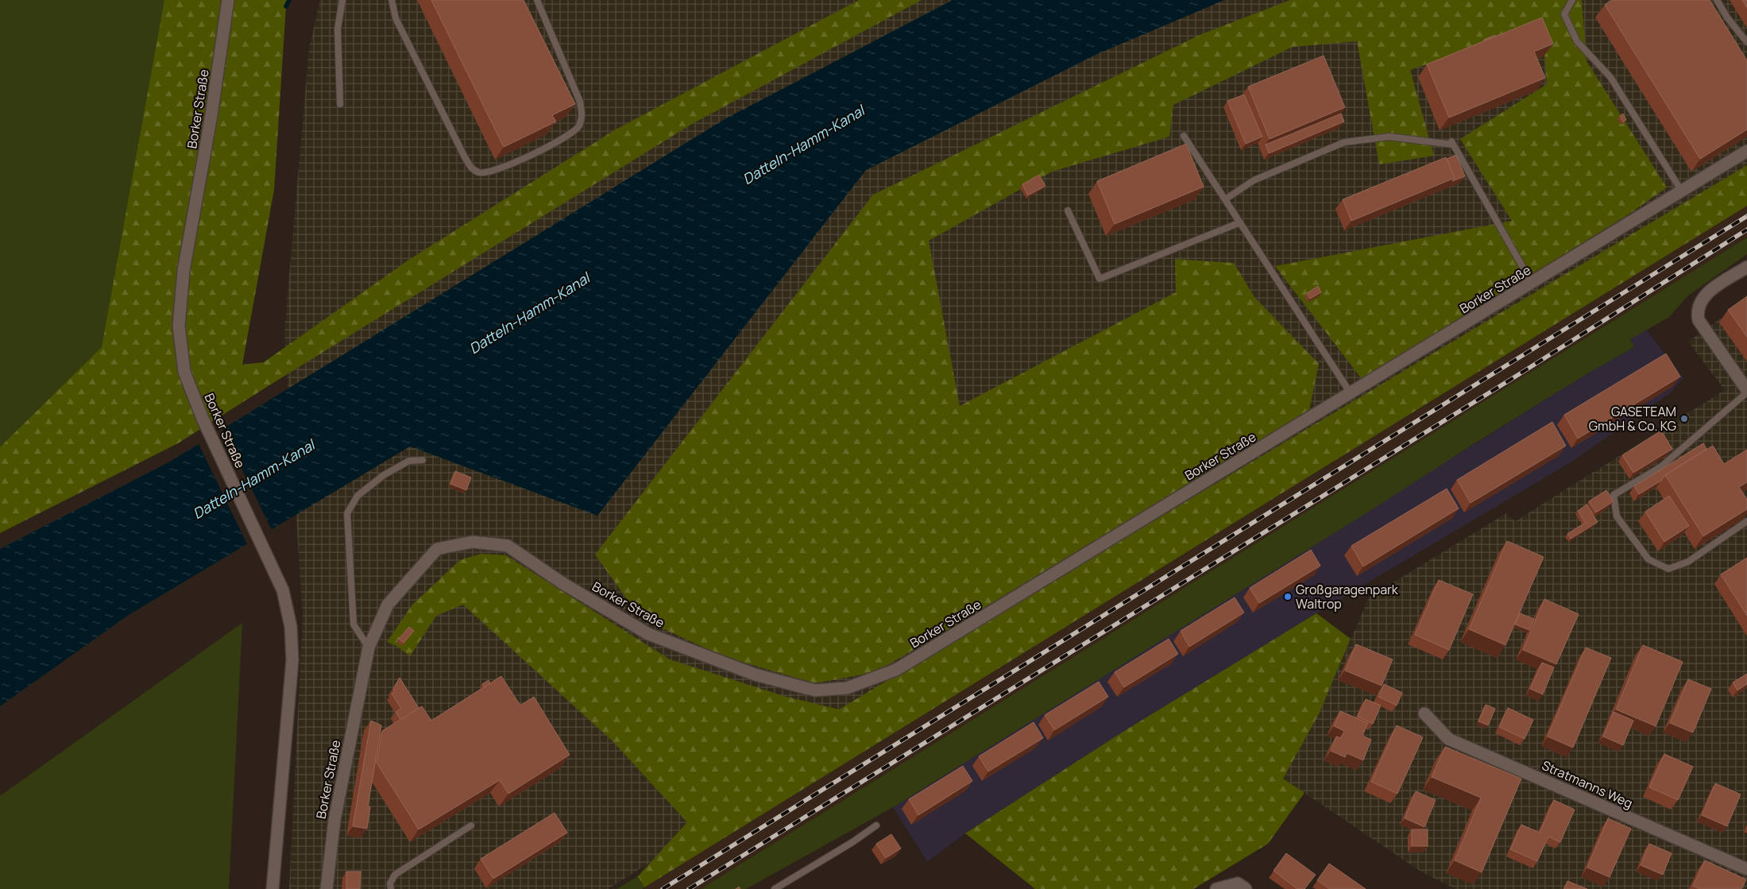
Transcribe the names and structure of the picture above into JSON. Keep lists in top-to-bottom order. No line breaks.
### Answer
{"streets":{"street":["Borker Straße","Stratmanns Weg"]},"water":["Datteln-Hamm-Kanal"],"places":["GASETEAM GmbH & Co. KG","Großgaragenpark Waltrop"]}
